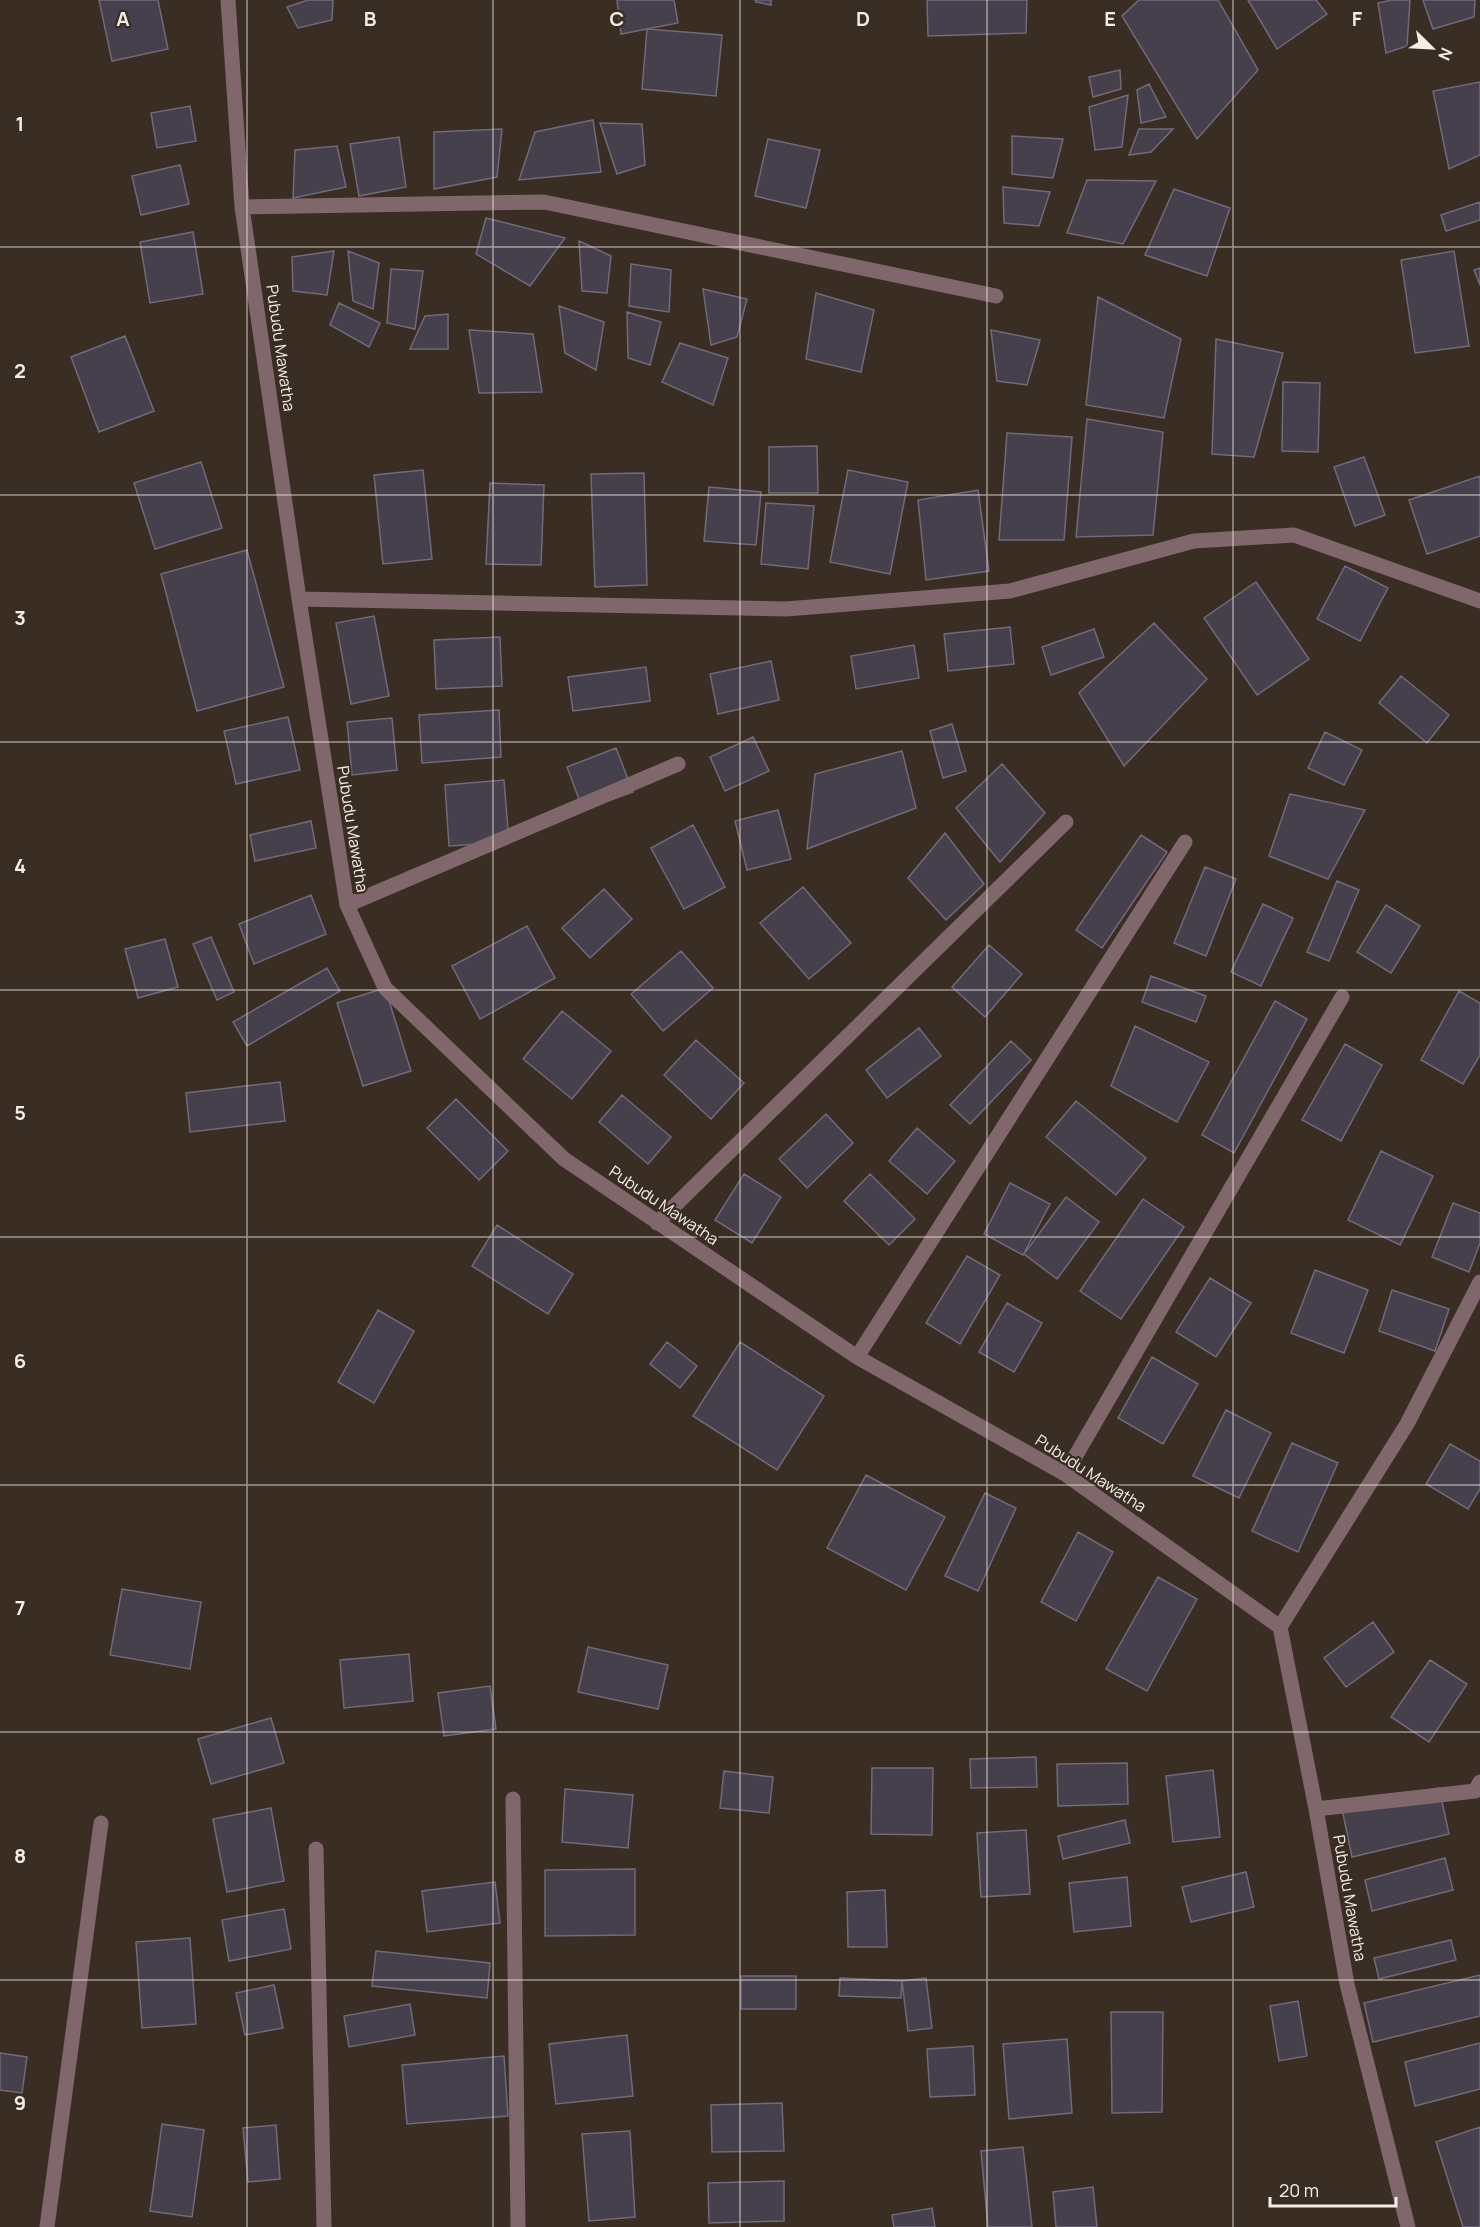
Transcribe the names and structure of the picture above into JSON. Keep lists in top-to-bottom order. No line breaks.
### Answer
{"streets":{"street":["Pubudu Mawatha"]},"scale_bar":"20 m","north":"bottom right","grid":{"columns":["A","B","C","D","E","F"],"rows":["1","2","3","4","5","6","7","8","9"]}}
